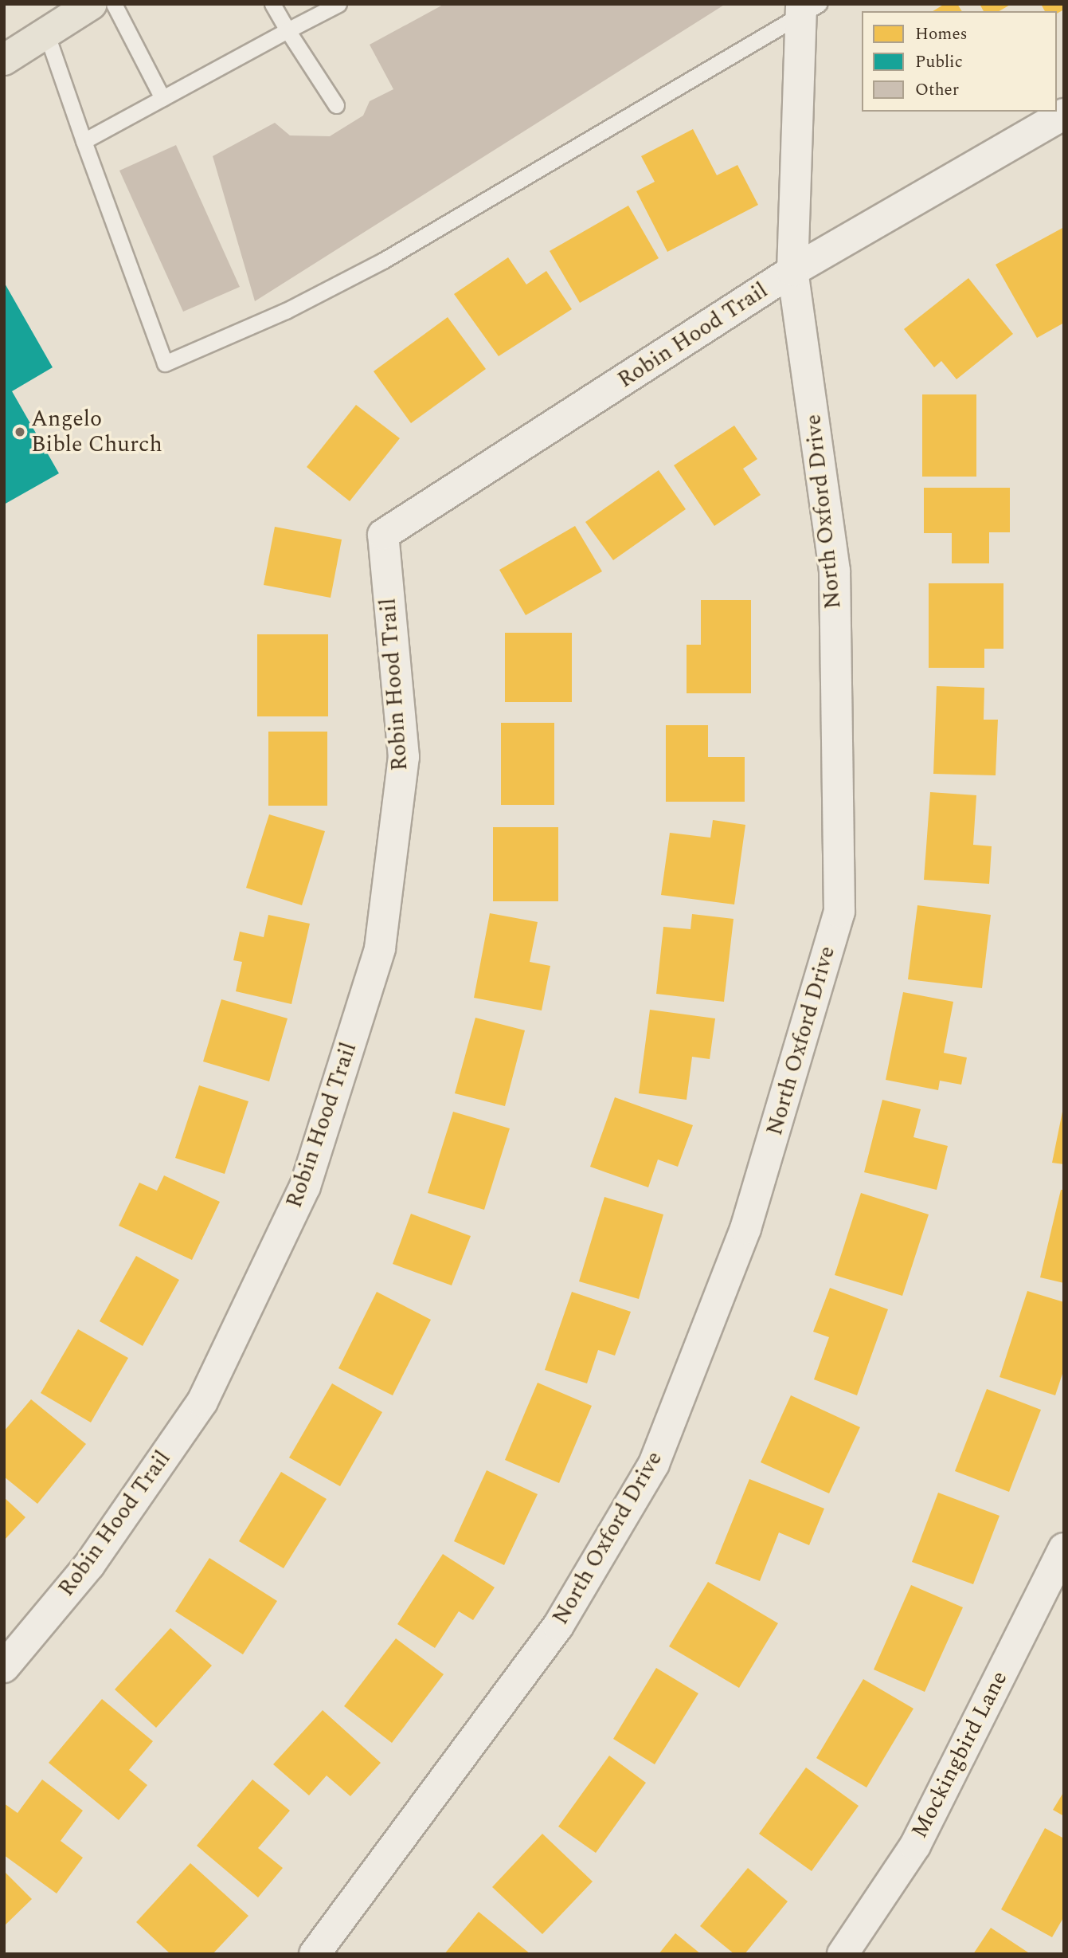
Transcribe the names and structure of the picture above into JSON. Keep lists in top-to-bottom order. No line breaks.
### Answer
{"streets":{"street":["Robin Hood Trail","North Oxford Drive","Mockingbird Lane"]},"crossings":[["Robin Hood Trail","North Oxford Drive"]],"places":["Angelo Bible Church"],"legend":["Homes","Public","Other"]}
